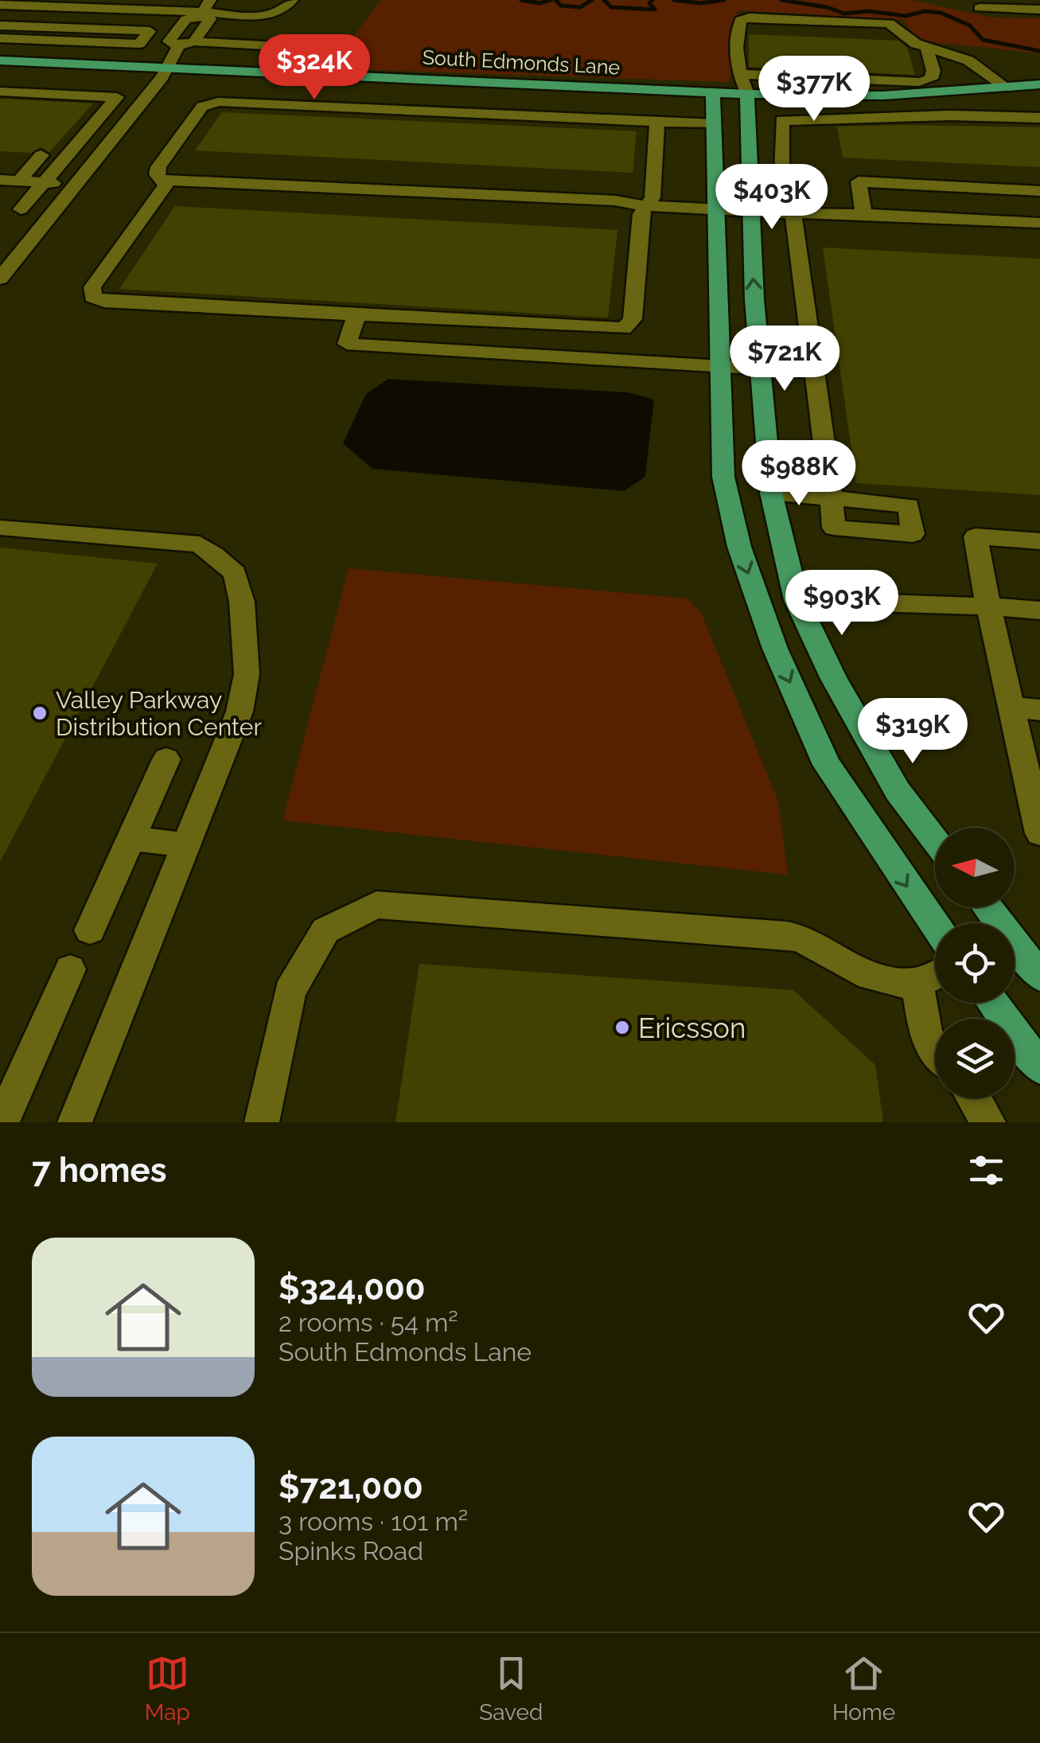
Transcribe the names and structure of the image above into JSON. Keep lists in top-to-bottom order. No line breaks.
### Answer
{"streets":{"main road":["South Edmonds Lane"]},"places":["Valley Parkway Distribution Center","Ericsson"],"north":"left","page":{"price":["$324K","$377K","$403K","$721K","$988K","$903K","$319K"],"heading":"7 homes","list":[{"name":"$324,000","note":"2 rooms · 54 m² · South Edmonds Lane"},{"name":"$721,000","note":"3 rooms · 101 m² · Spinks Road"}],"tabs":["Map","Saved","Home"]}}
